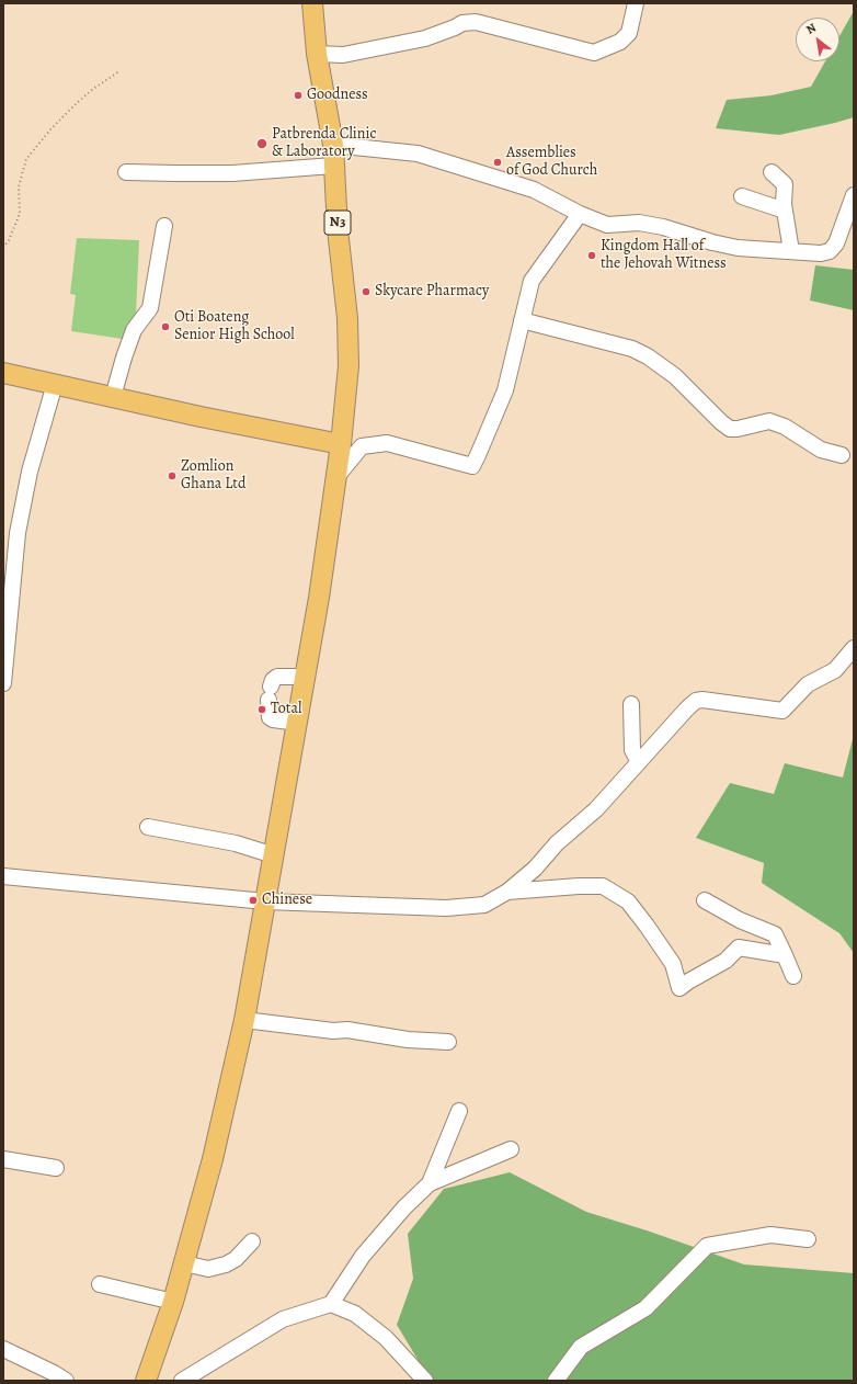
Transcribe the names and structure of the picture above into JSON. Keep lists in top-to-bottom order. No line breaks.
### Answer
{"streets":{"main road":["N3"]},"places":["Goodness","Patbrenda Clinic & Laboratory","Assemblies of God Church","Kingdom Hall of the Jehovah Witness","Skycare Pharmacy","Oti Boateng Senior High School","Zomlion Ghana Ltd","Total","Chinese"],"north":"top left"}
